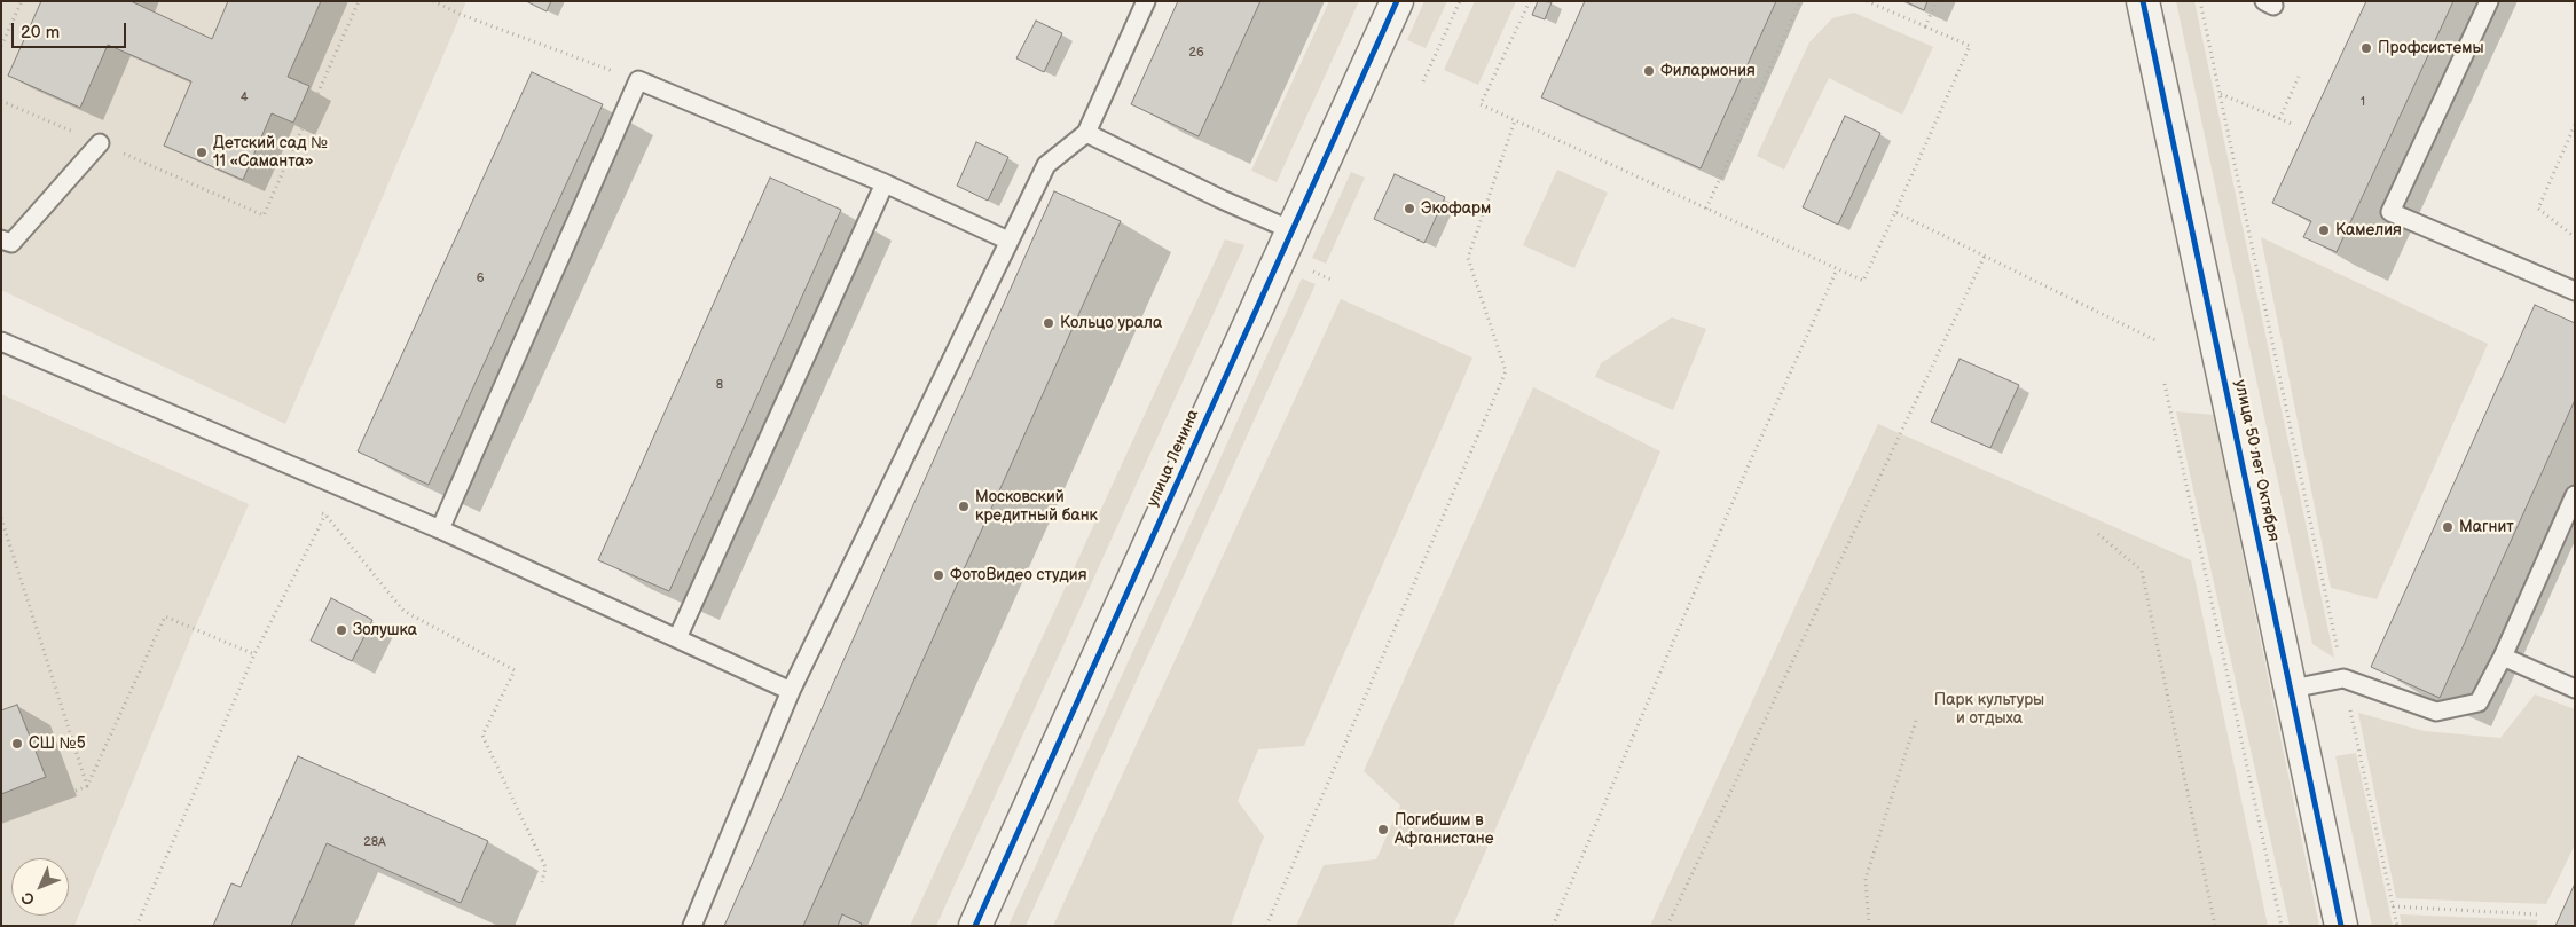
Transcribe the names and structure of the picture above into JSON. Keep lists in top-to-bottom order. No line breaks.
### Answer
{"streets":{"street":["улица Ленина","улица 50 лет Октября"]},"parks":["Парк культуры и отдыха"],"places":["Профсистемы","Филармония","Детский сад № 11 «Саманта»","Экофарм","Камелия","Кольцо урала","Московский кредитный банк","Магнит","ФотоВидео студия","Золушка","СШ №5","Погибшим в Афганистане"],"house_numbers":["26","4","1","6","8","28А"],"scale_bar":"20 m","north":"bottom left"}
